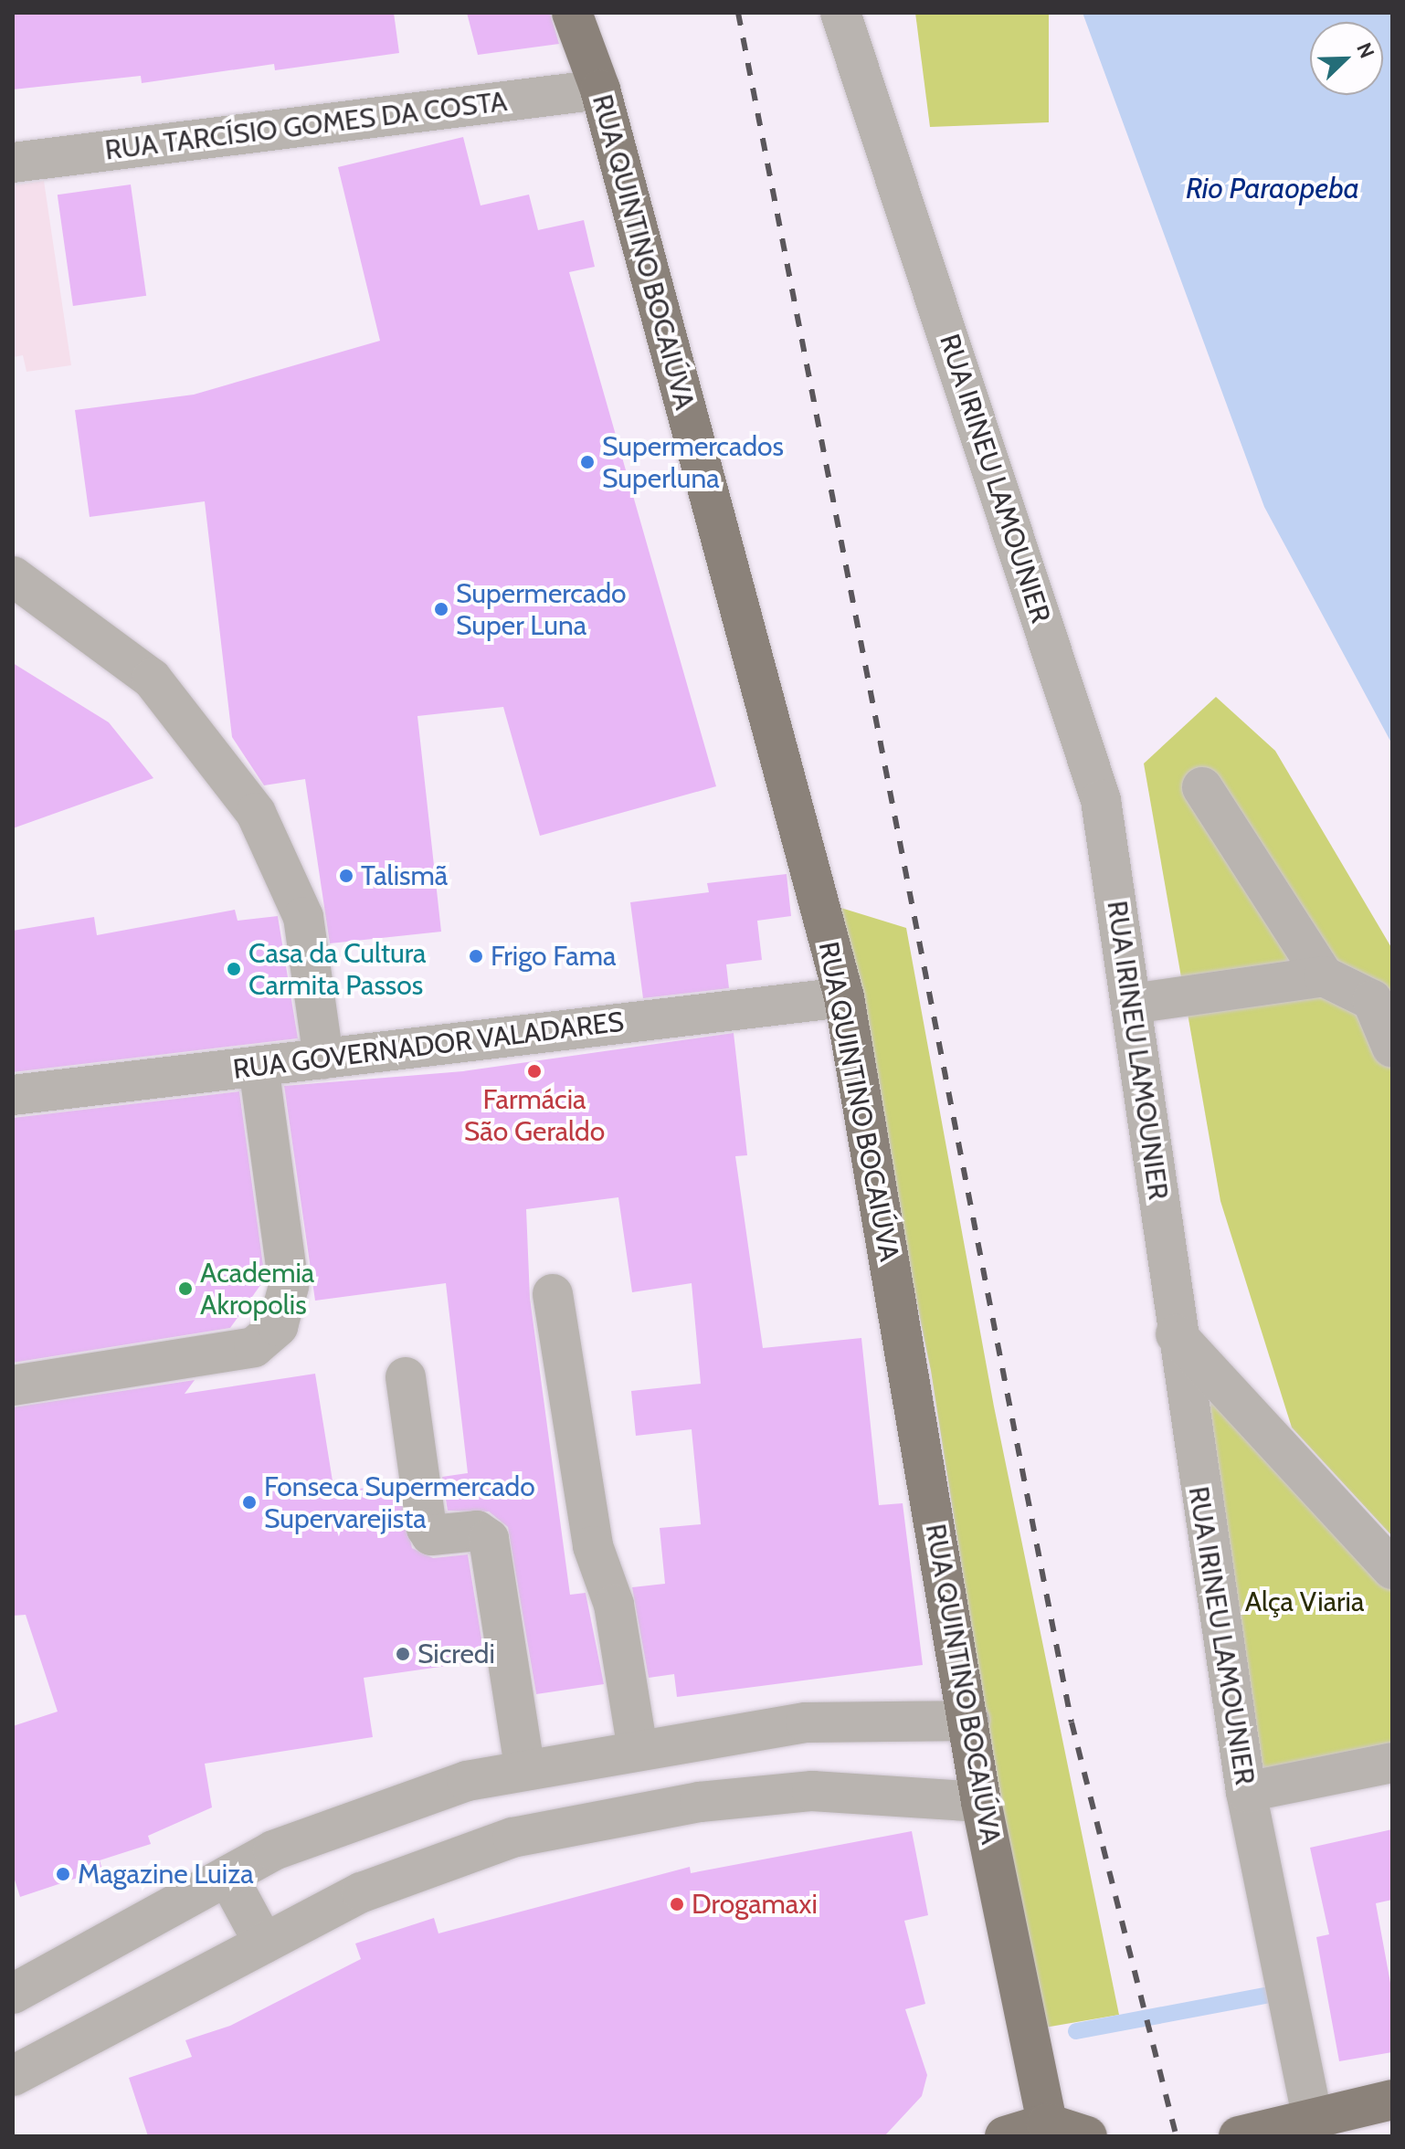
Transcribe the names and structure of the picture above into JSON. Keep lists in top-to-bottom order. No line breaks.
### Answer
{"streets":{"main road":["RUA QUINTINO BOCAIÚVA"],"street":["RUA TARCÍSIO GOMES DA COSTA","RUA IRINEU LAMOUNIER","RUA GOVERNADOR VALADARES"]},"crossings":[["RUA TARCÍSIO GOMES DA COSTA","RUA QUINTINO BOCAIÚVA"],["RUA QUINTINO BOCAIÚVA","RUA GOVERNADOR VALADARES"]],"water":["Rio Paraopeba"],"parks":["Alça Viaria"],"places":["Supermercados Superluna","Supermercado Super Luna","Talismã","Frigo Fama","Casa da Cultura Carmita Passos","Farmácia São Geraldo","Academia Akropolis","Fonseca Supermercado Supervarejista","Sicredi","Magazine Luiza","Drogamaxi"],"north":"top right"}
